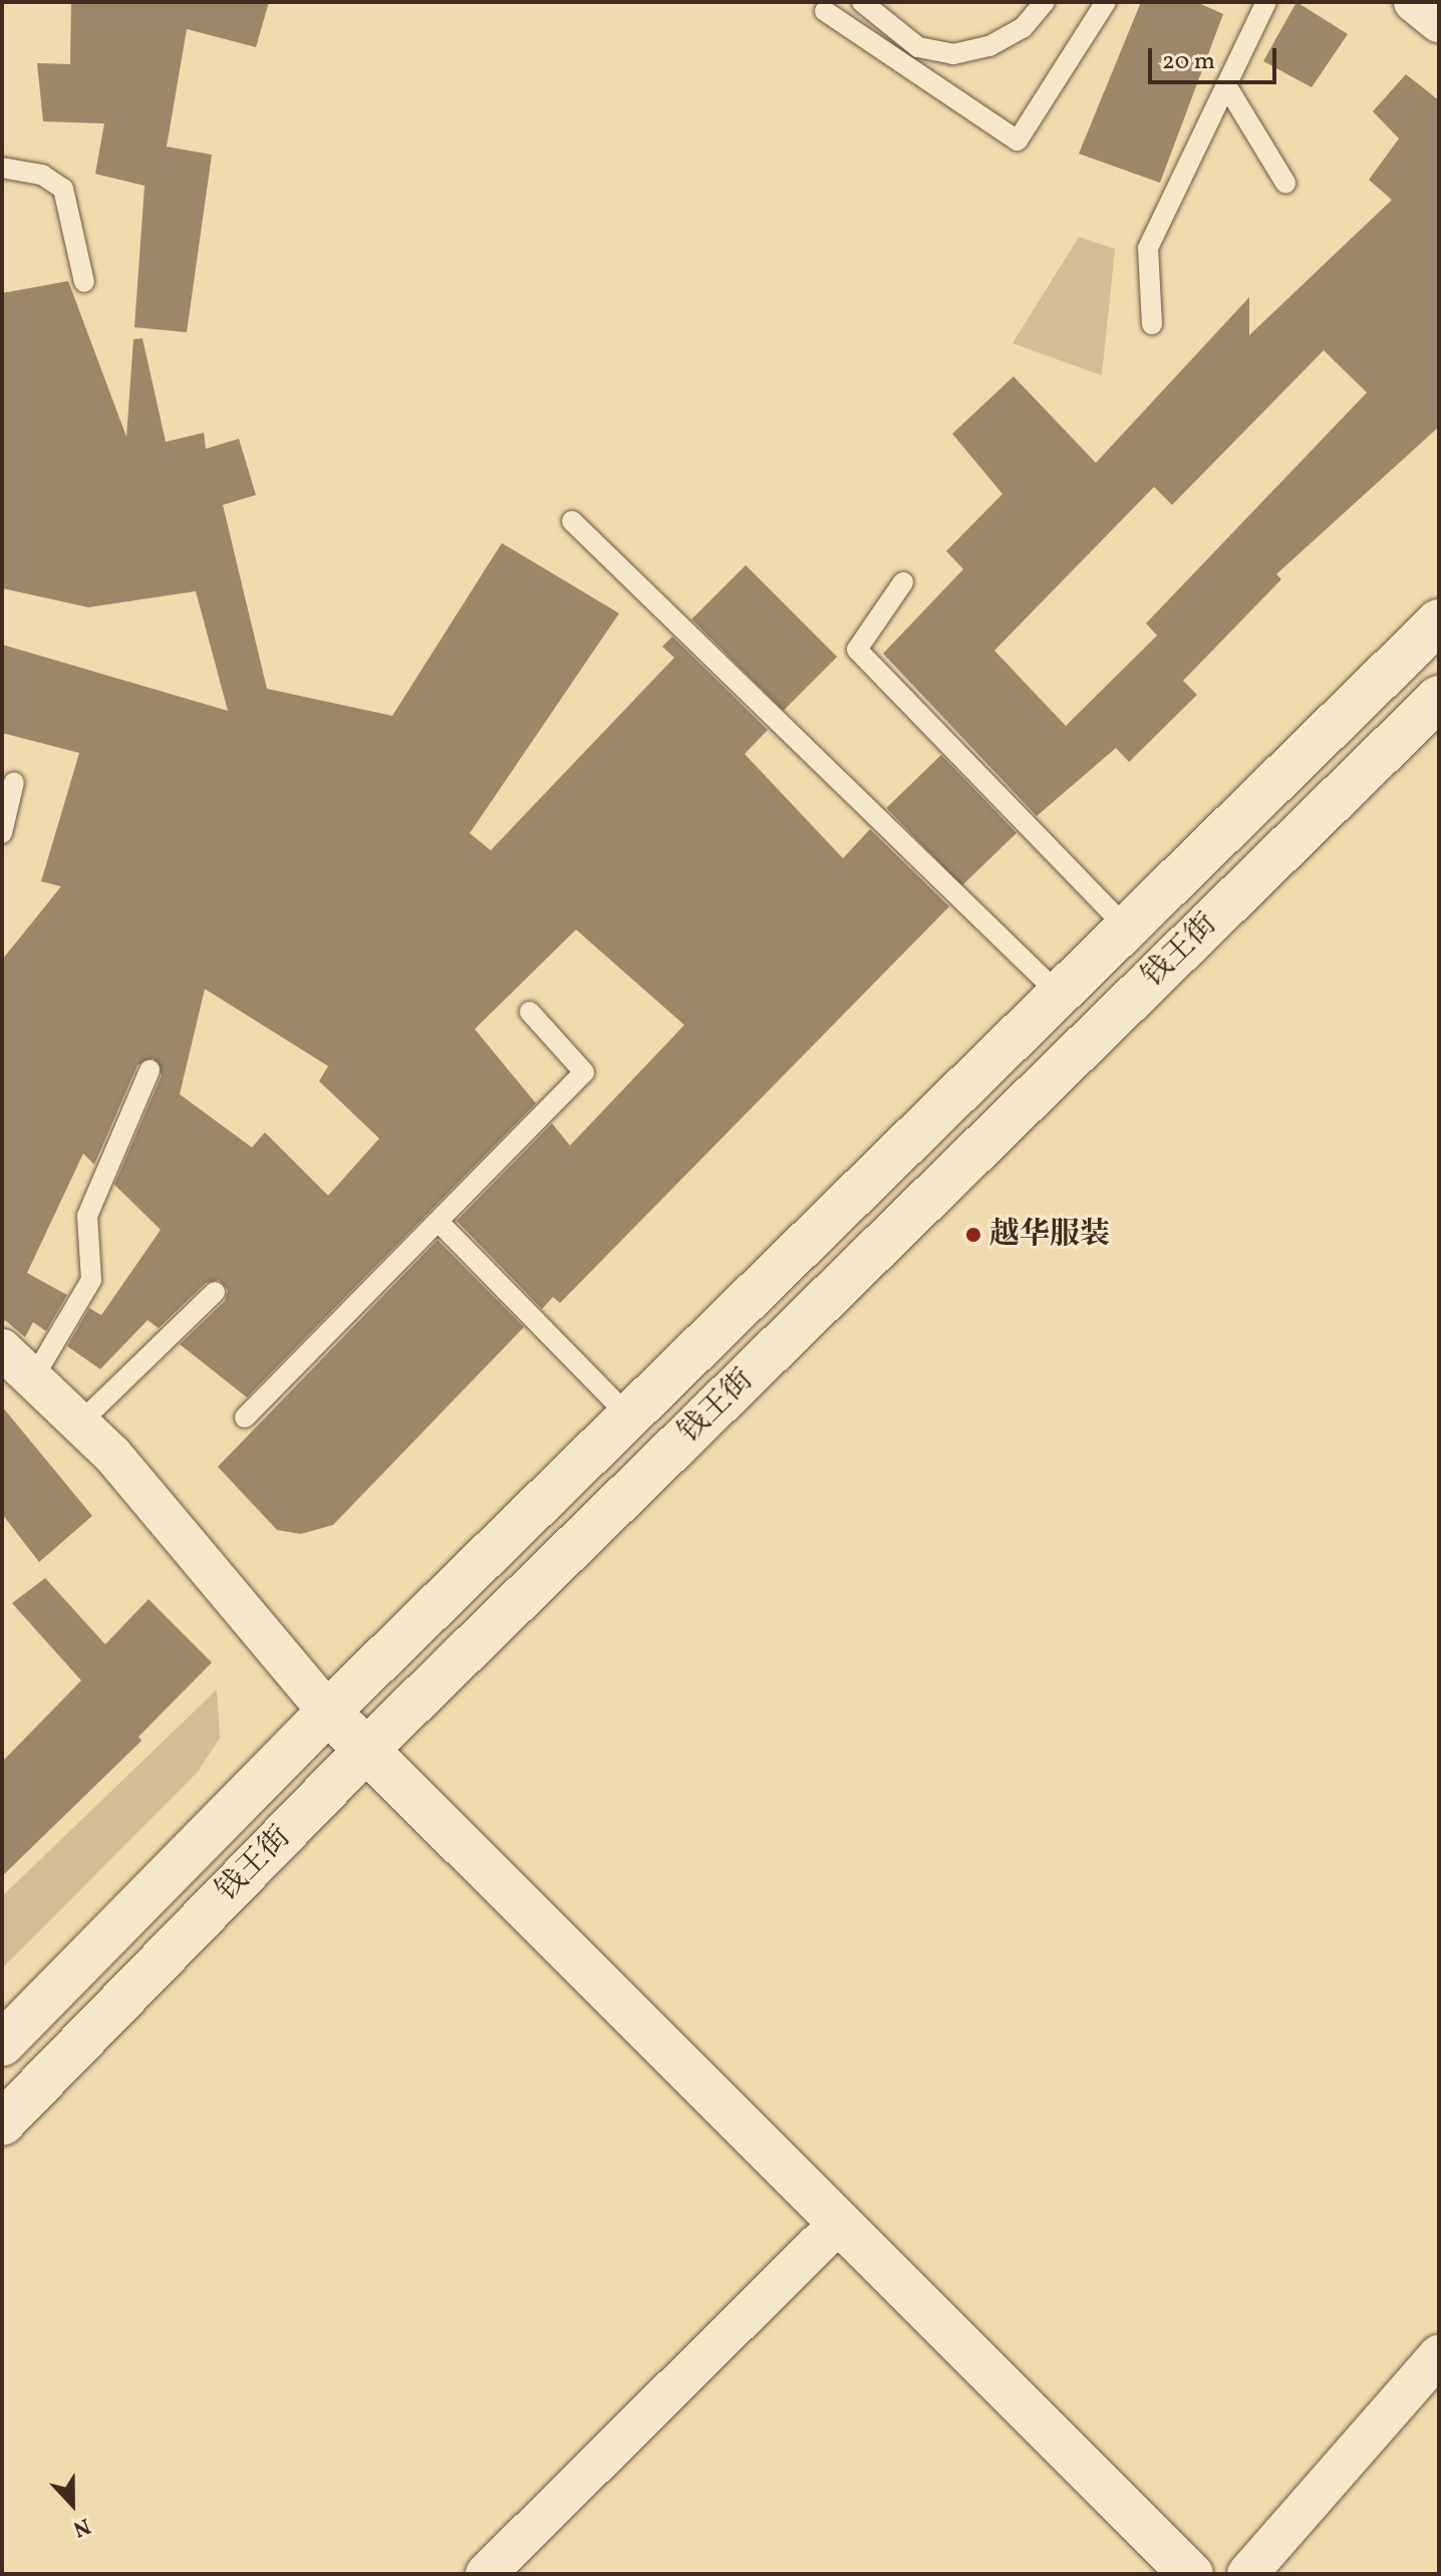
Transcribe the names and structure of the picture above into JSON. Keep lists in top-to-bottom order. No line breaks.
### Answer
{"streets":{"main road":["钱王街"]},"places":["越华服装"],"scale_bar":"20 m","north":"bottom"}
